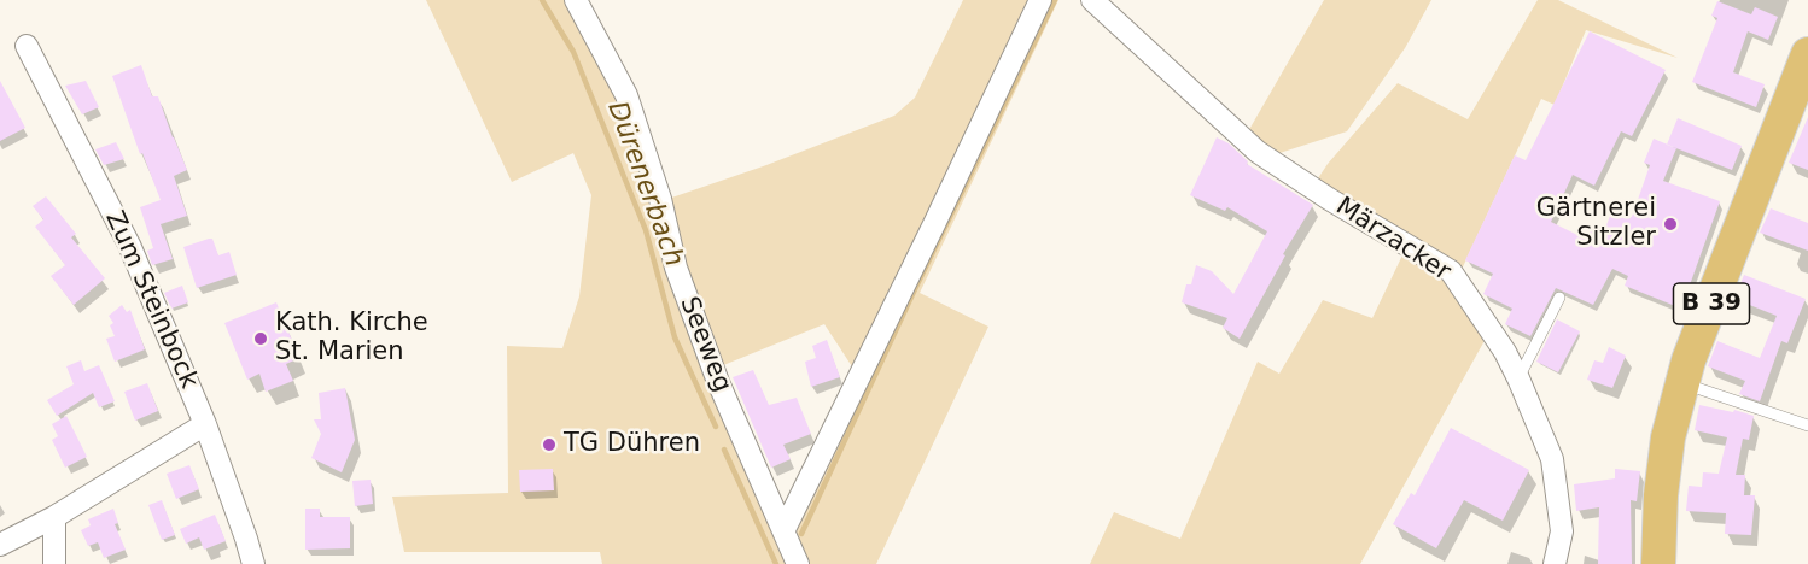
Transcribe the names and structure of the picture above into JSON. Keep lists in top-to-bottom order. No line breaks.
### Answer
{"streets":{"main road":["B 39"],"street":["Märzacker","Zum Steinbock","Seeweg"]},"water":["Dürenerbach"],"places":["Gärtnerei Sitzler","Kath. Kirche St. Marien","TG Dühren"]}
